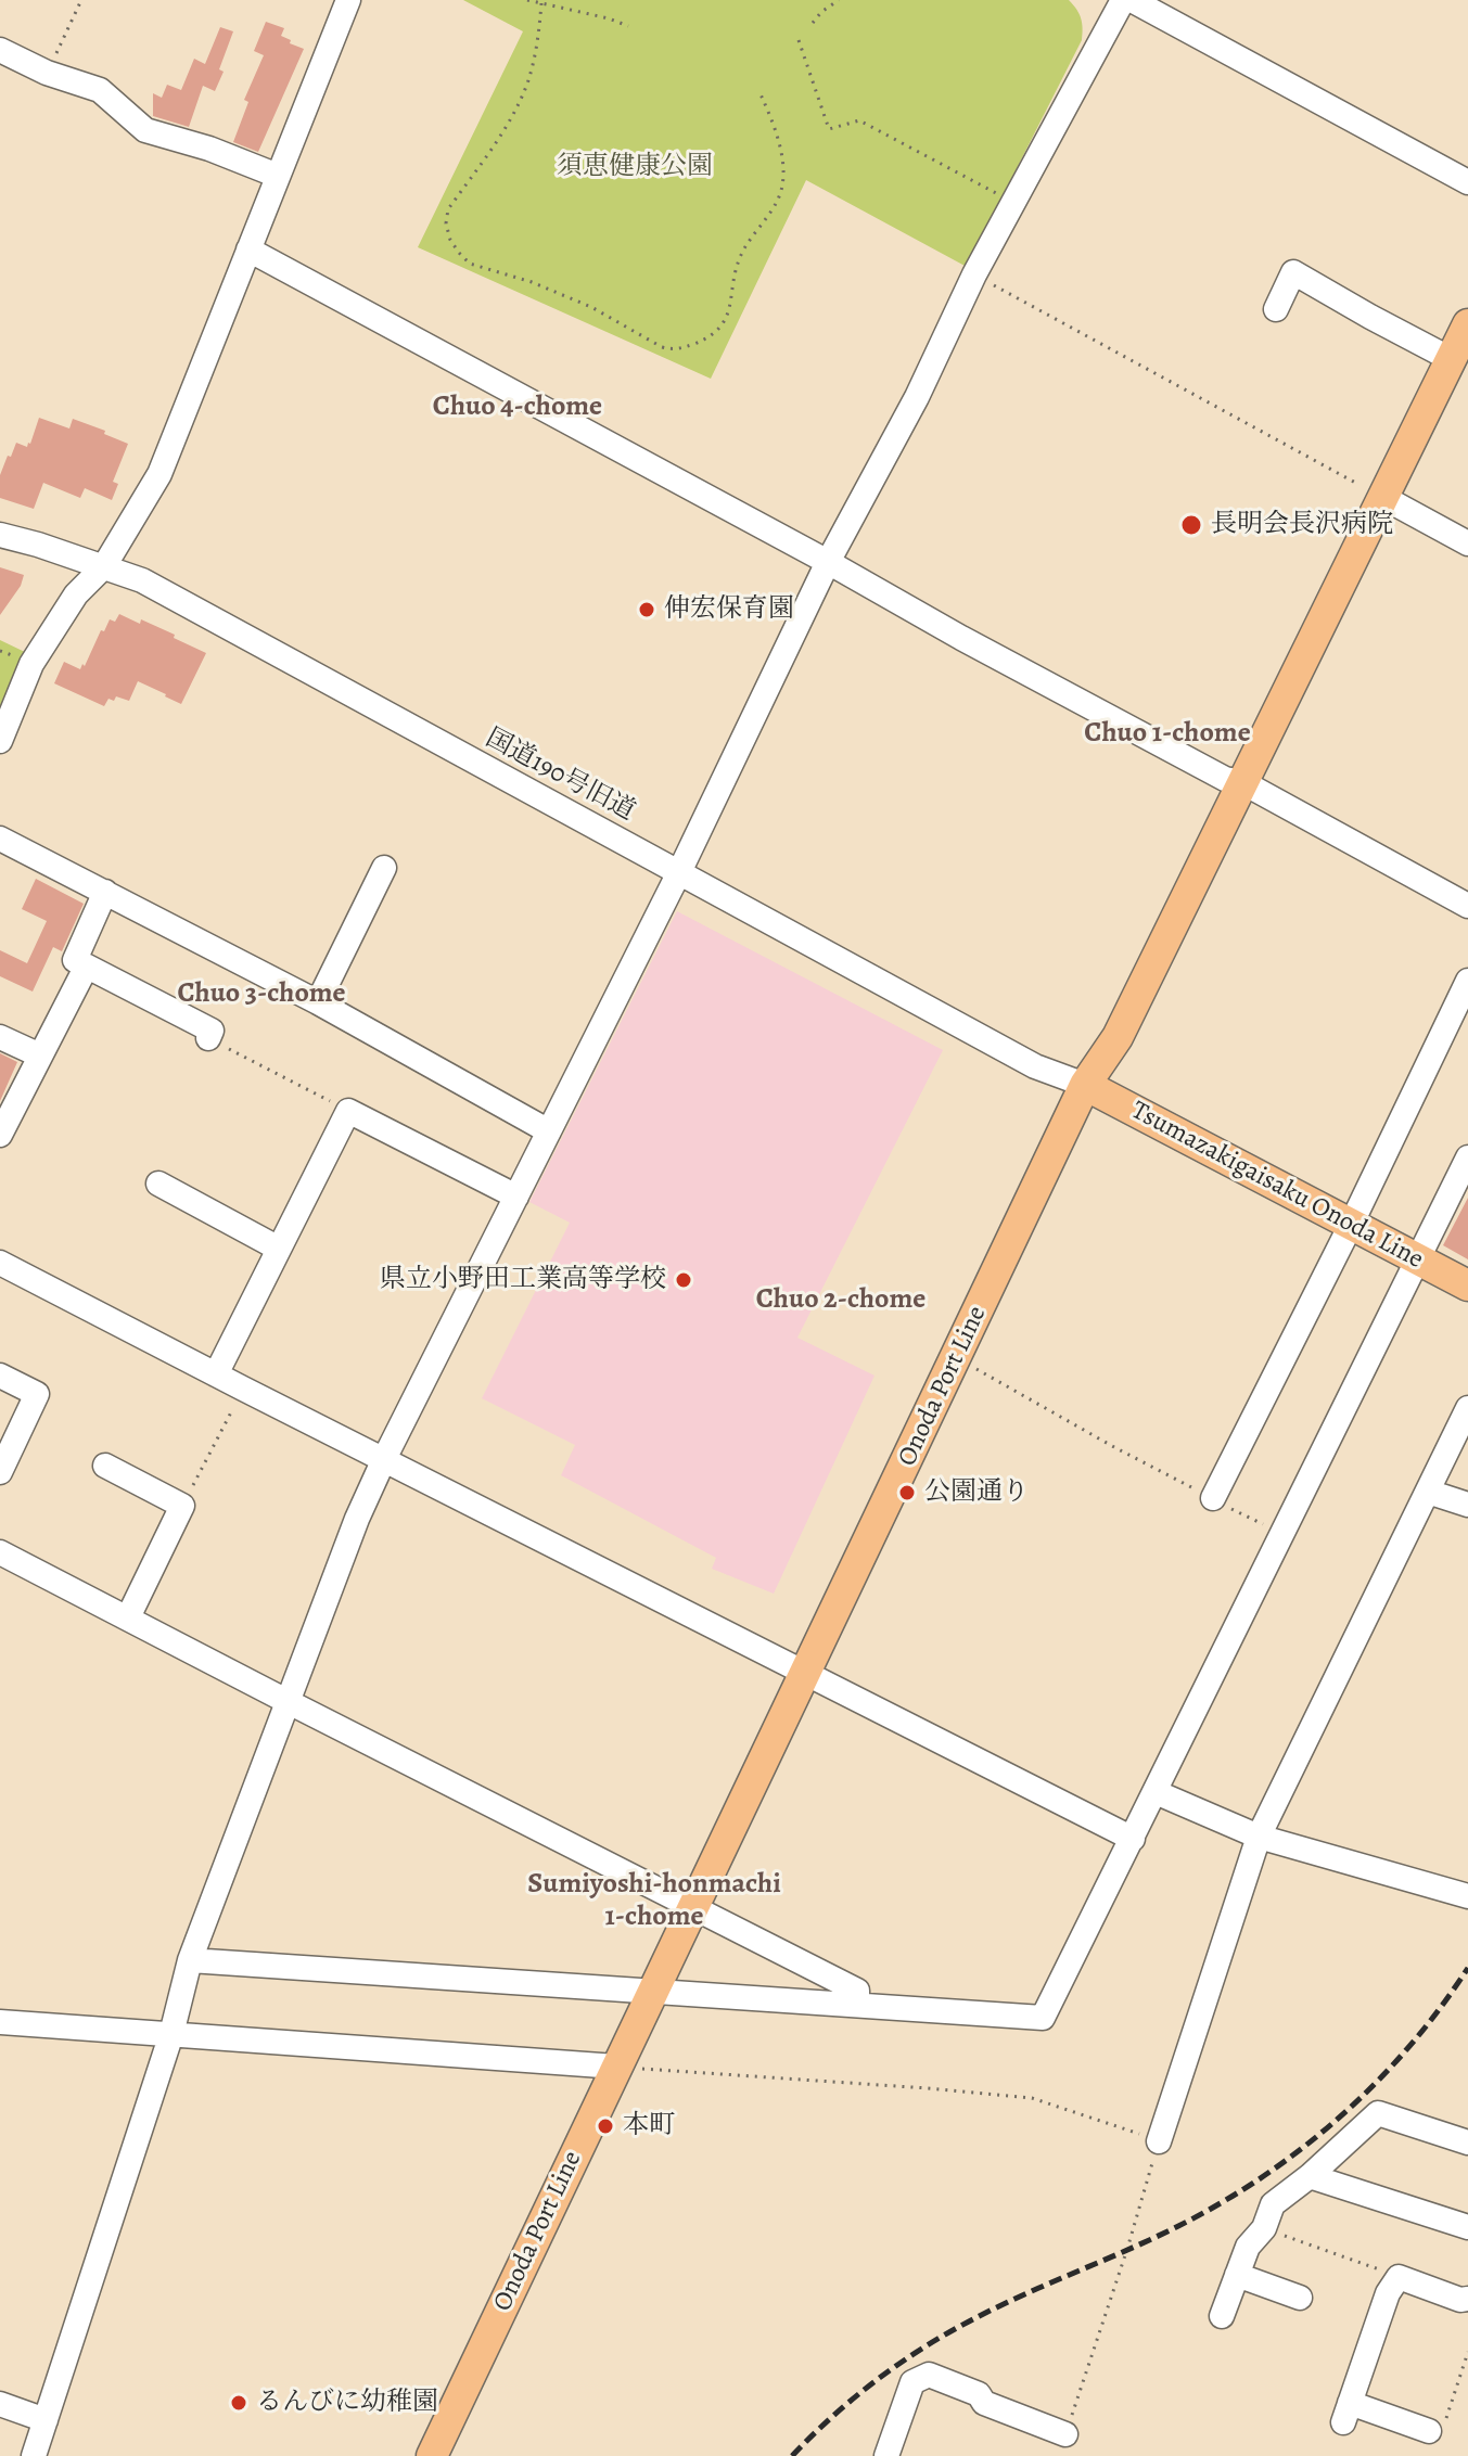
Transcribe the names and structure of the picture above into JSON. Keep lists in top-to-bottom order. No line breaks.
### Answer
{"streets":{"main road":["Tsumazakigaisaku Onoda Line","Onoda Port Line"],"street":["国道190号旧道"]},"crossings":[["国道190号旧道","Tsumazakigaisaku Onoda Line"],["国道190号旧道","Onoda Port Line"],["Tsumazakigaisaku Onoda Line","Onoda Port Line"]],"districts":["Chuo 4-chome","Chuo 1-chome","Chuo 3-chome","Chuo 2-chome","Sumiyoshi-honmachi 1-chome"],"parks":["須恵健康公園"],"places":["長明会長沢病院","伸宏保育園","県立小野田工業高等学校","公園通り","本町","るんびに幼稚園"]}
